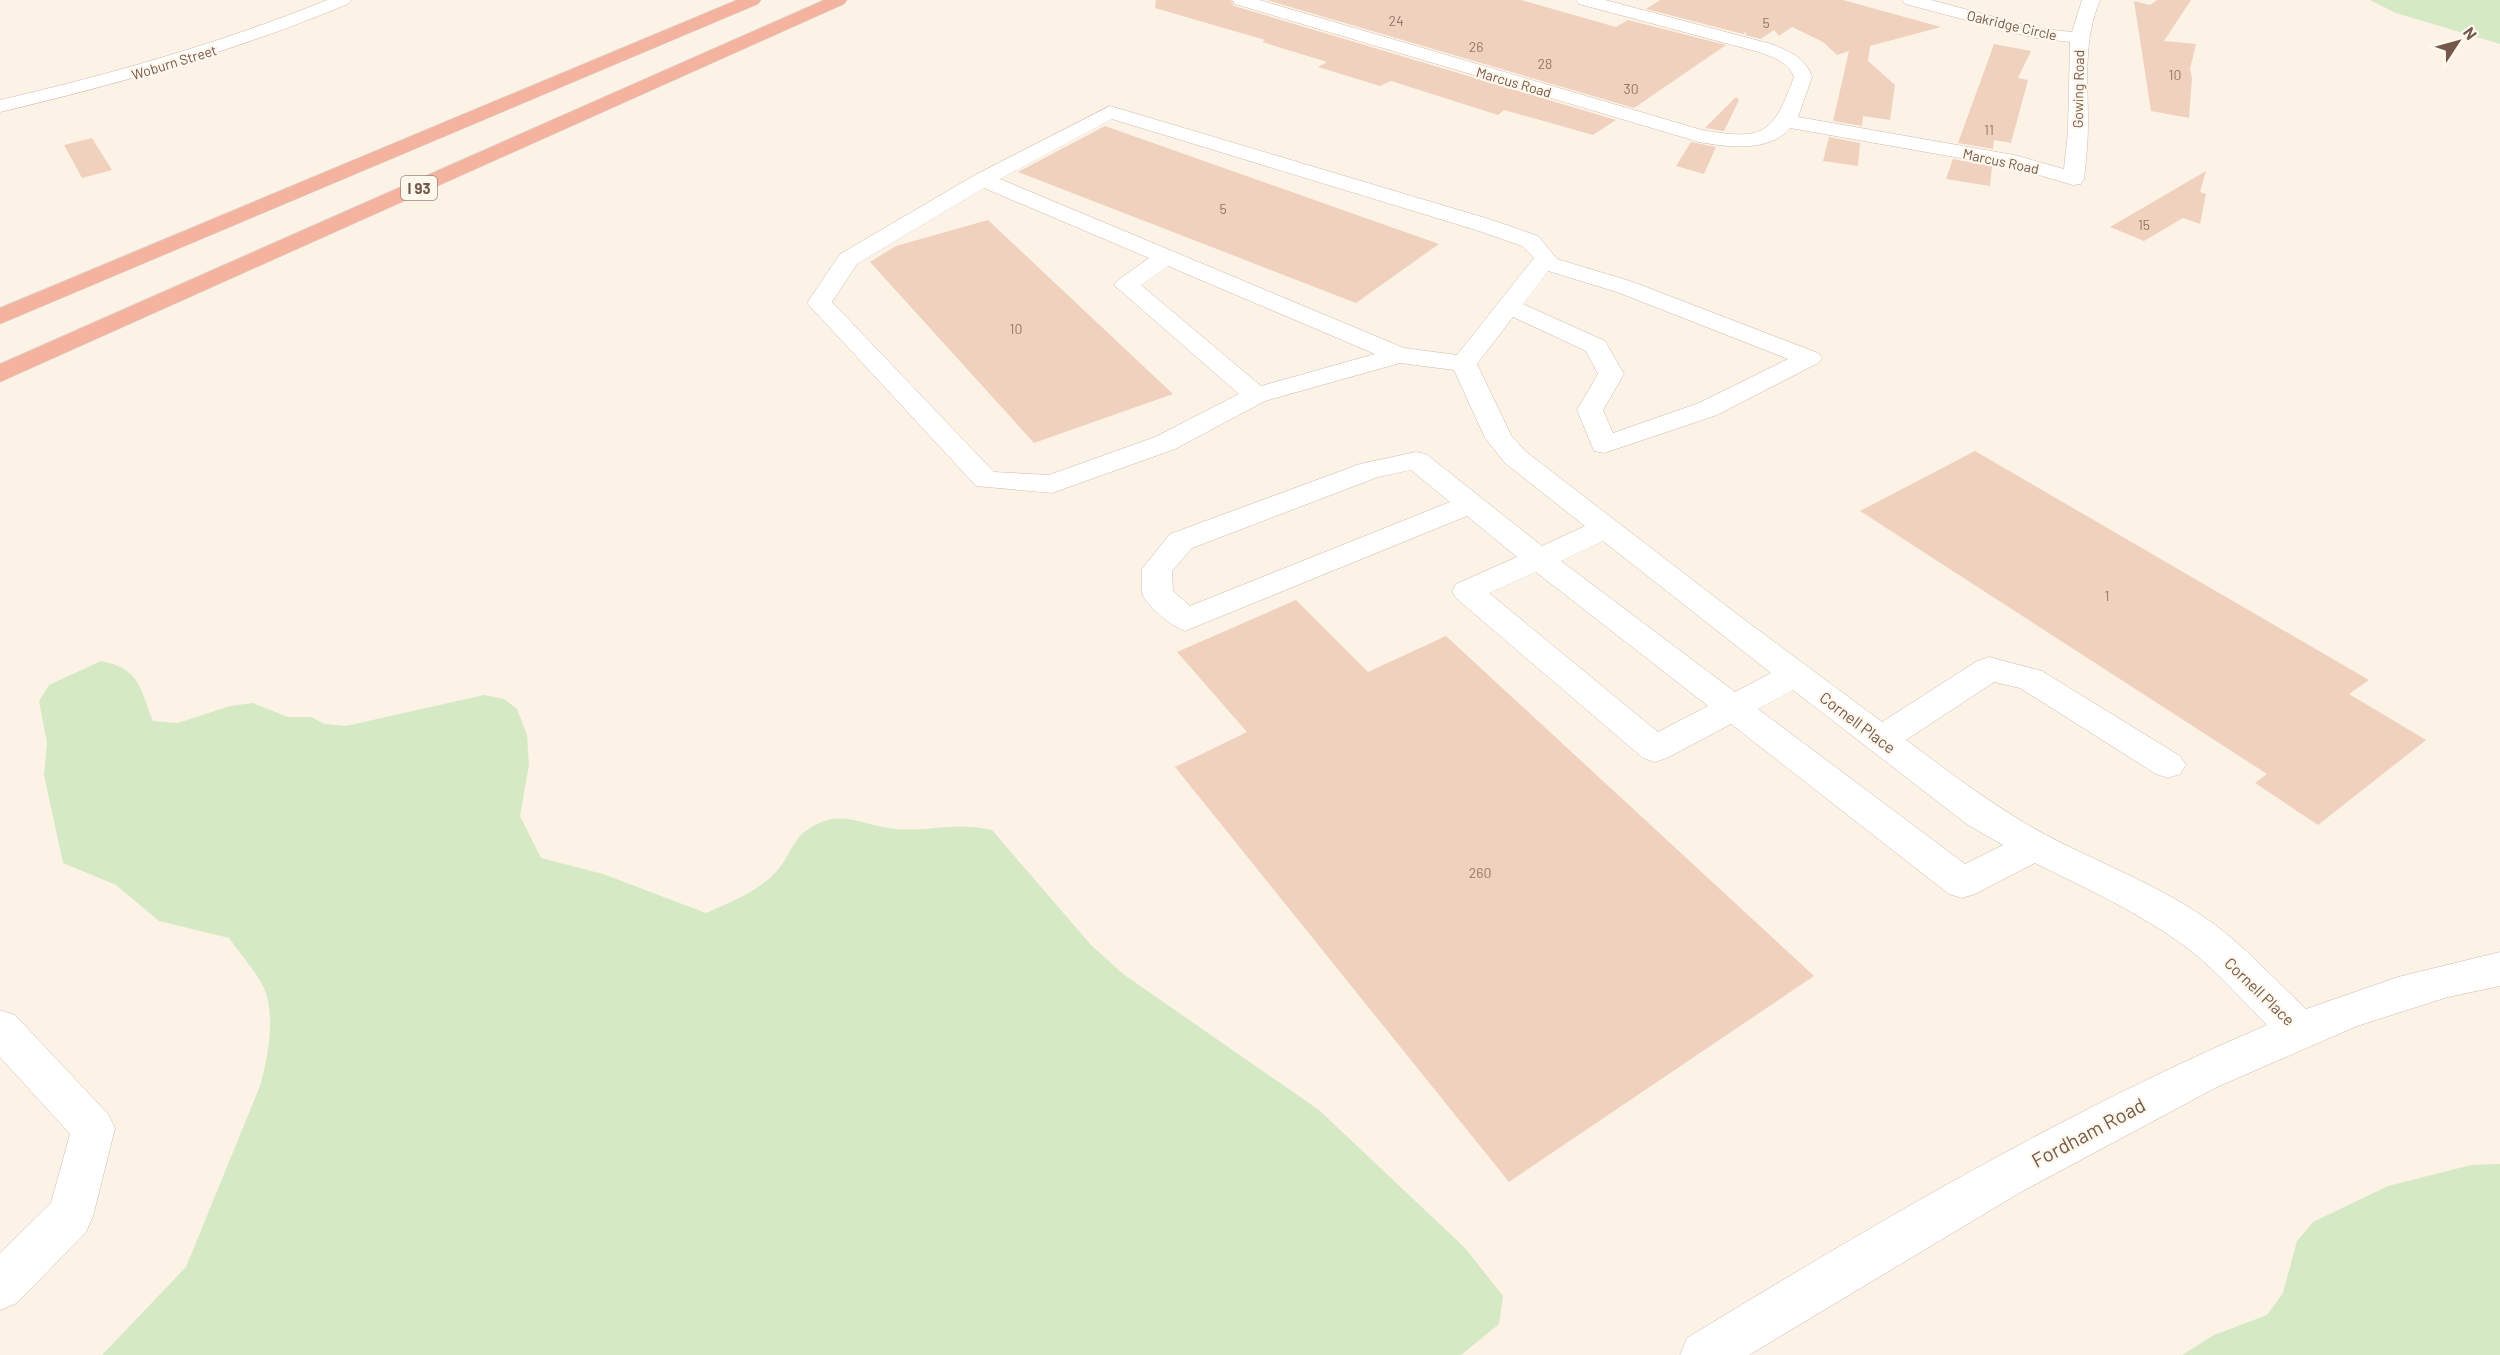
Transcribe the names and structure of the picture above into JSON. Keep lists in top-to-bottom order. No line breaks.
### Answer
{"streets":{"highway":["I 93"],"street":["Oakridge Circle","Woburn Street","Marcus Road","Gowing Road","Cornell Place","Fordham Road"]},"crossings":[["Oakridge Circle","Gowing Road"],["Marcus Road","Gowing Road"],["Cornell Place","Fordham Road"]],"house_numbers":["24","5","26","28","10","30","11","5","15","10","1","260"],"north":"top right"}
